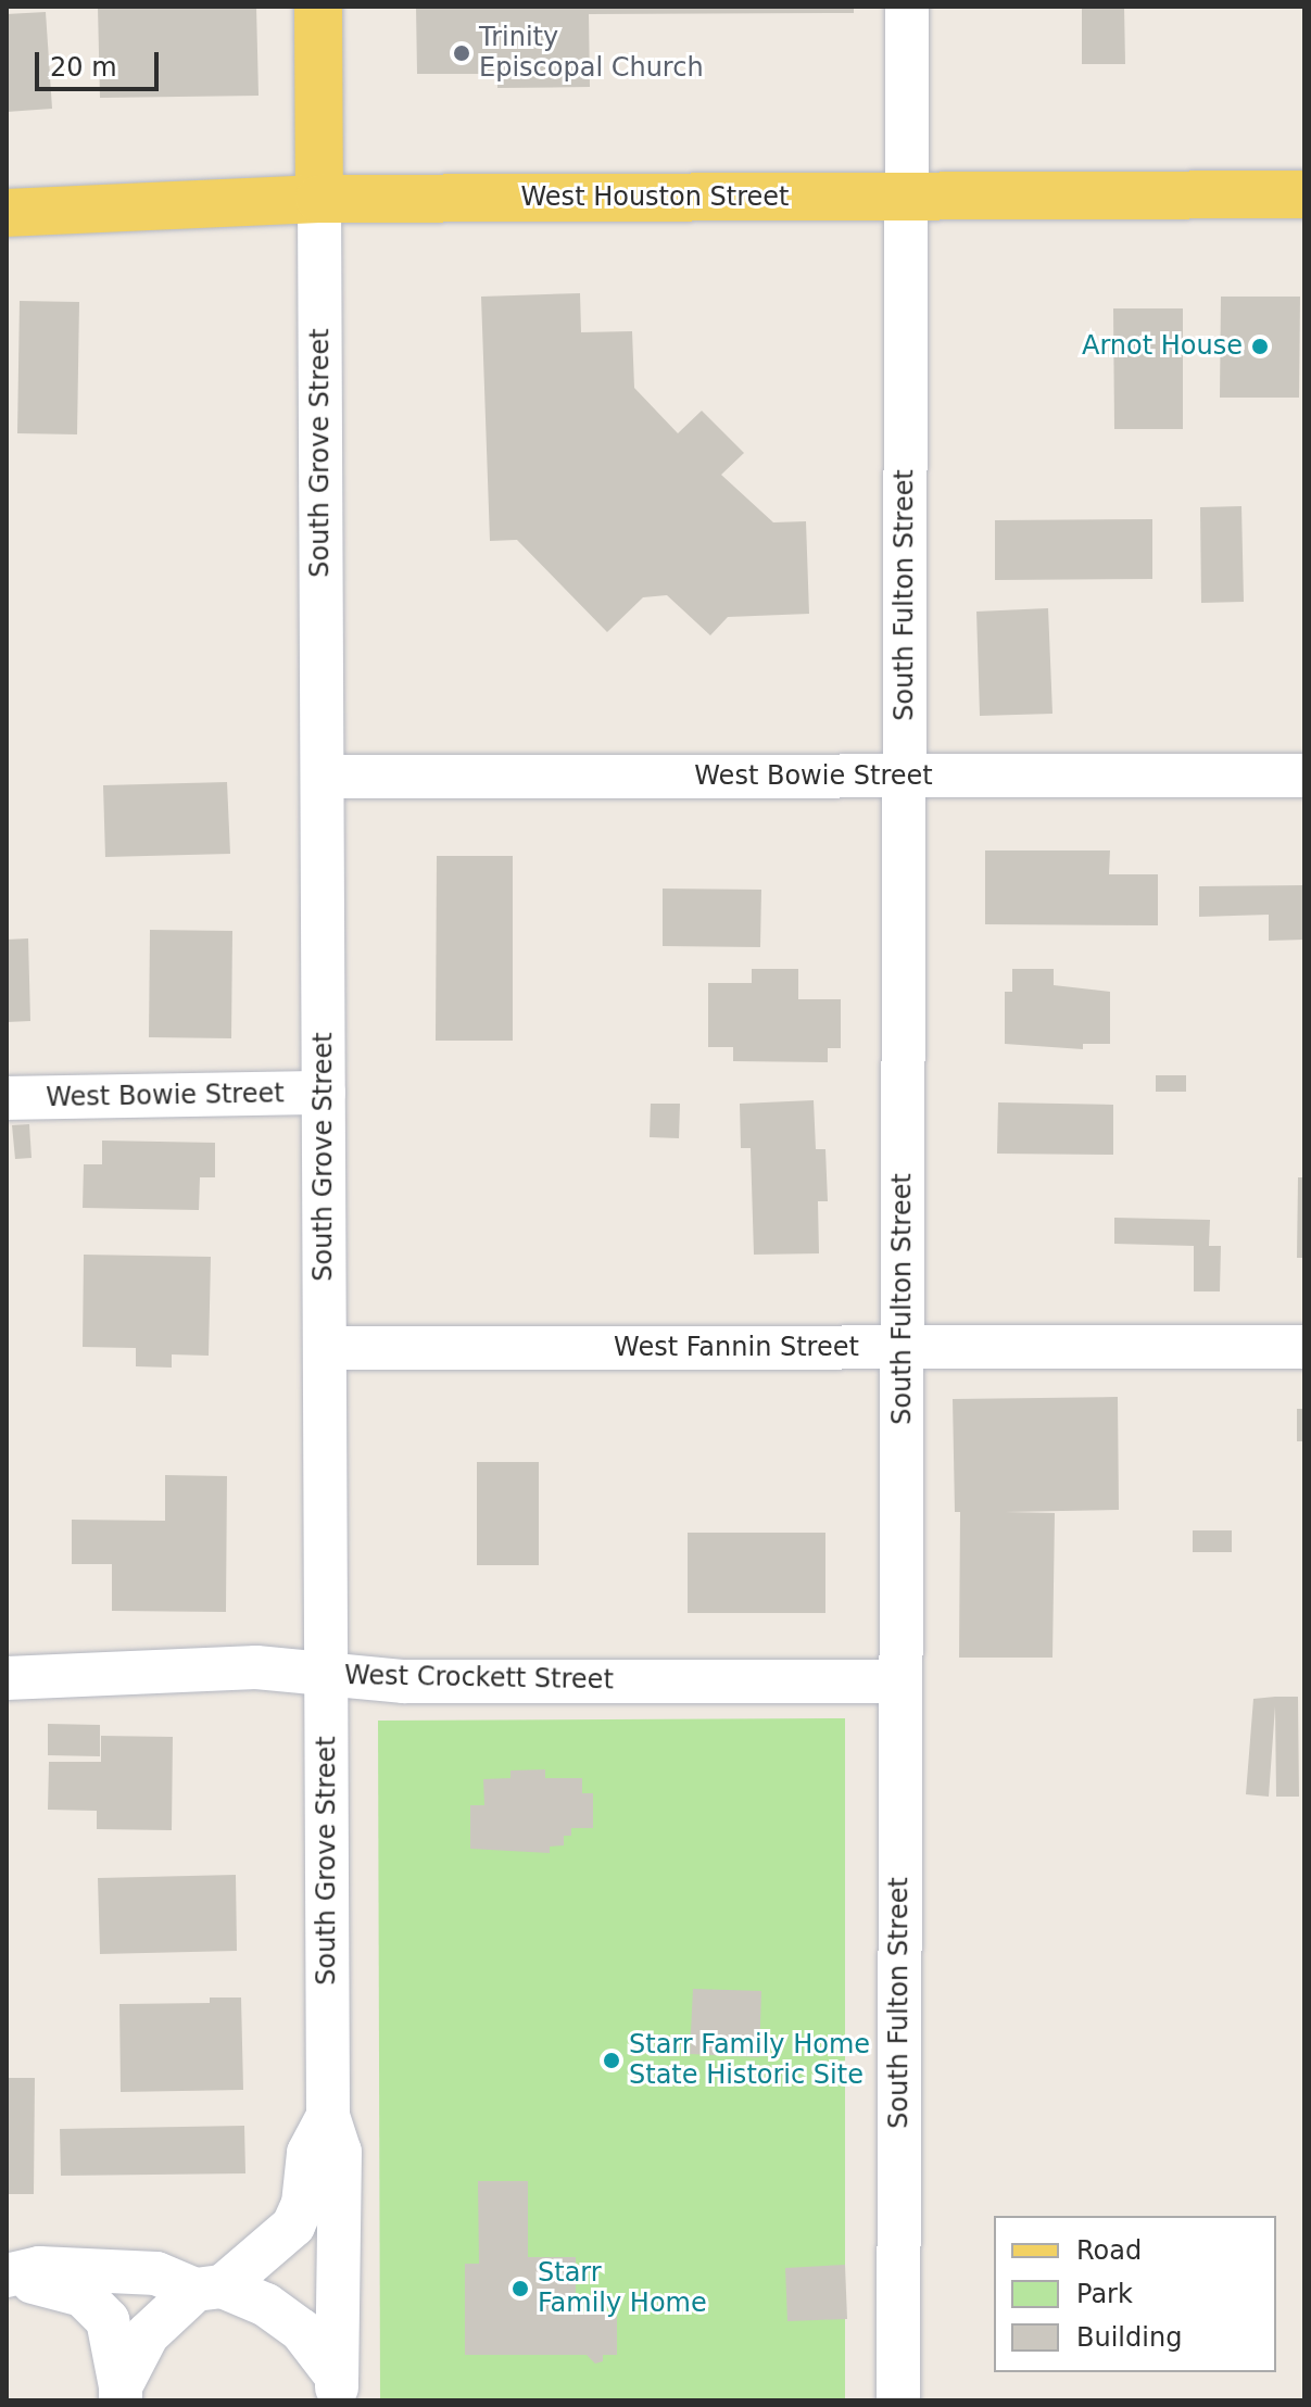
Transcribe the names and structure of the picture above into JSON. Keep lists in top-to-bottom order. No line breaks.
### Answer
{"streets":{"main road":["West Houston Street"],"street":["South Grove Street","South Fulton Street","West Bowie Street","West Fannin Street","West Crockett Street"]},"crossings":[["West Houston Street","South Grove Street"],["West Houston Street","South Fulton Street"],["South Grove Street","West Bowie Street"],["South Grove Street","West Fannin Street"],["South Grove Street","West Crockett Street"],["South Fulton Street","West Bowie Street"],["South Fulton Street","West Fannin Street"],["South Fulton Street","West Crockett Street"]],"places":["Trinity Episcopal Church","Arnot House","Starr Family Home State Historic Site","Starr Family Home"],"legend":["Road","Park","Building"],"scale_bar":"20 m"}
